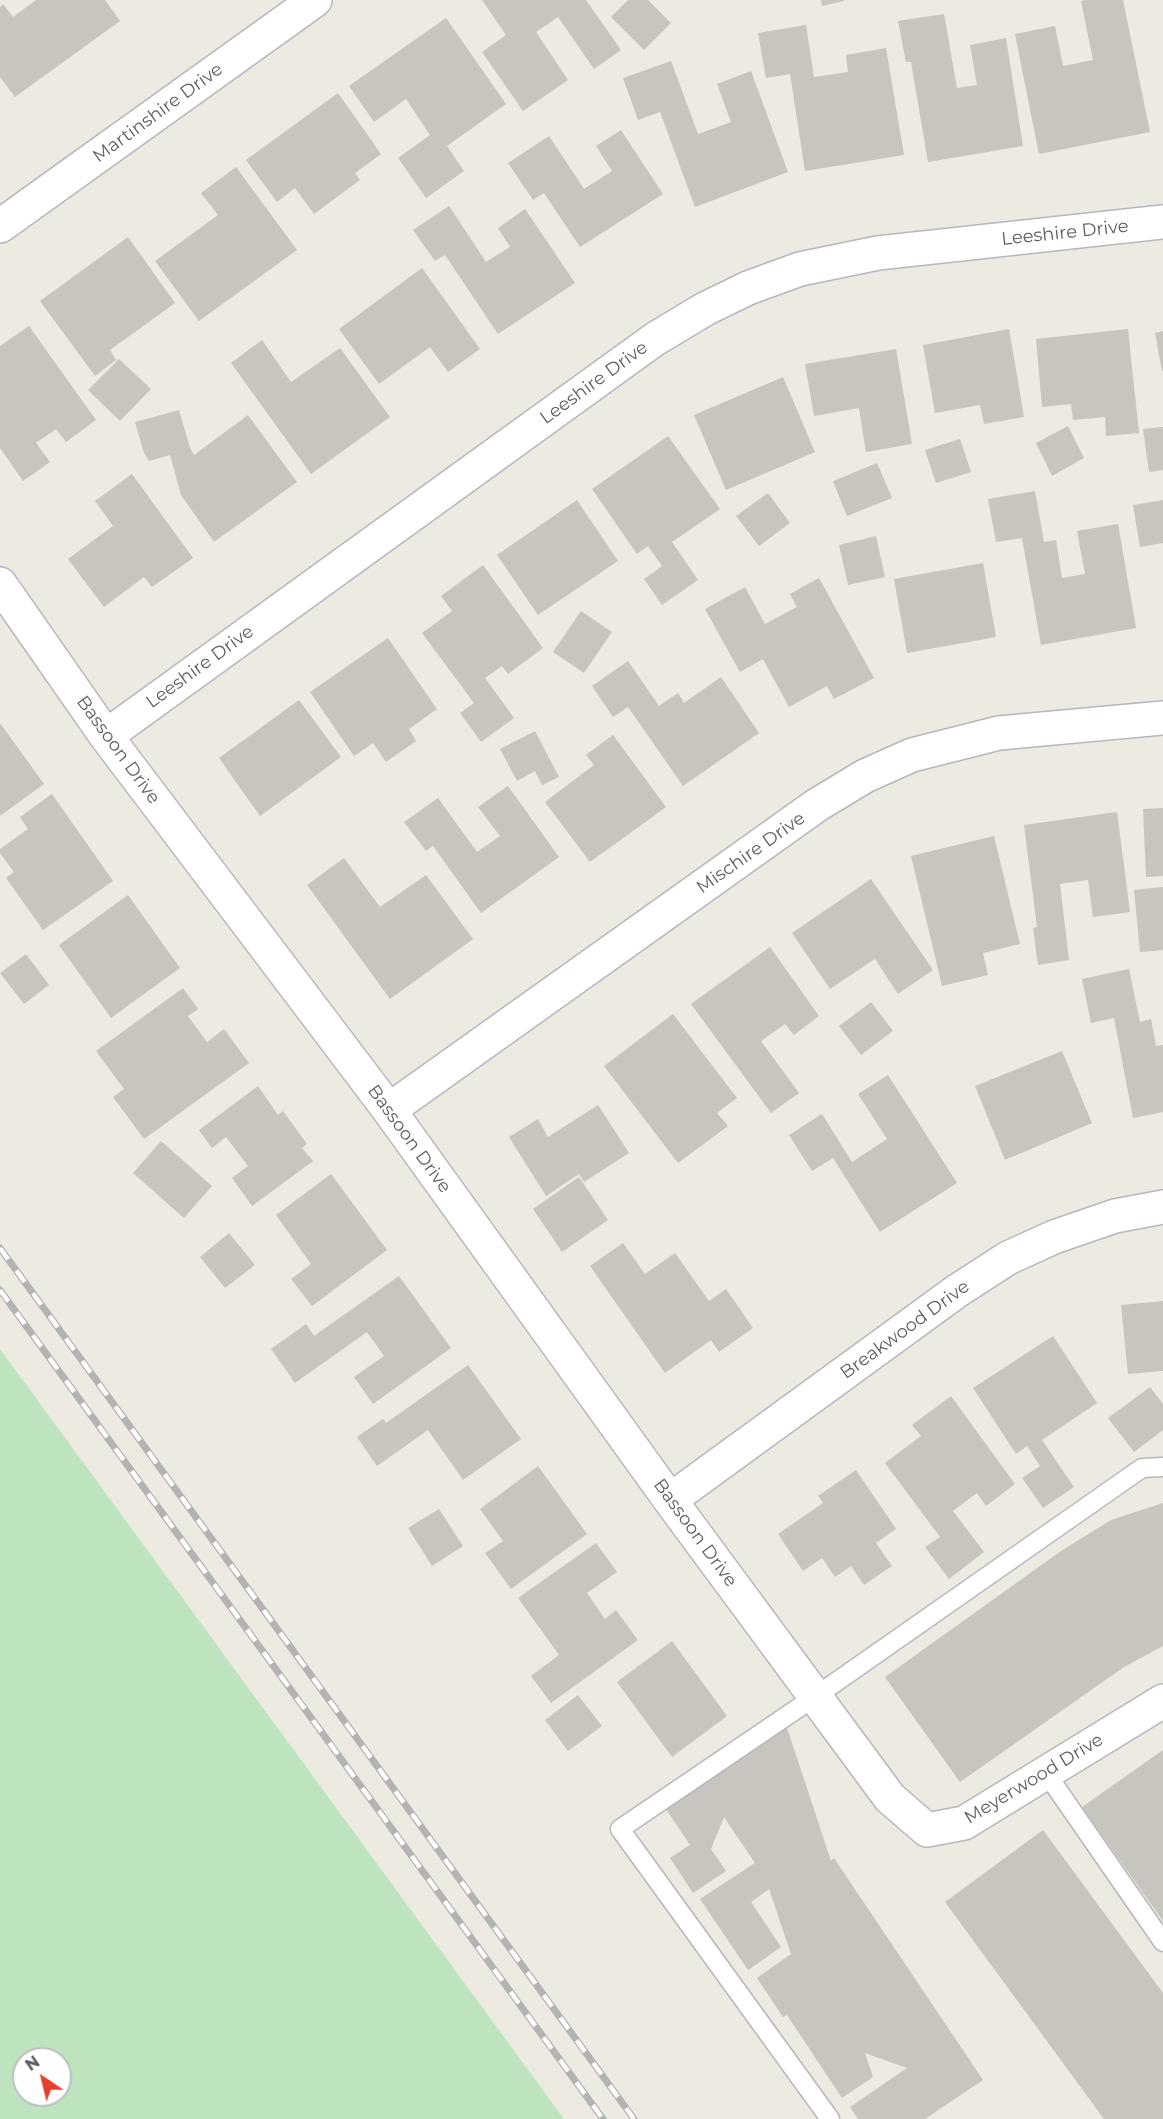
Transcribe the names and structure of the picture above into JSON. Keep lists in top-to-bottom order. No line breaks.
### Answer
{"streets":{"street":["Martinshire Drive","Leeshire Drive","Bassoon Drive","Mischire Drive","Breakwood Drive","Meyerwood Drive"]},"crossings":[["Leeshire Drive","Bassoon Drive"],["Bassoon Drive","Mischire Drive"],["Bassoon Drive","Breakwood Drive"],["Bassoon Drive","Meyerwood Drive"]],"north":"top left"}
